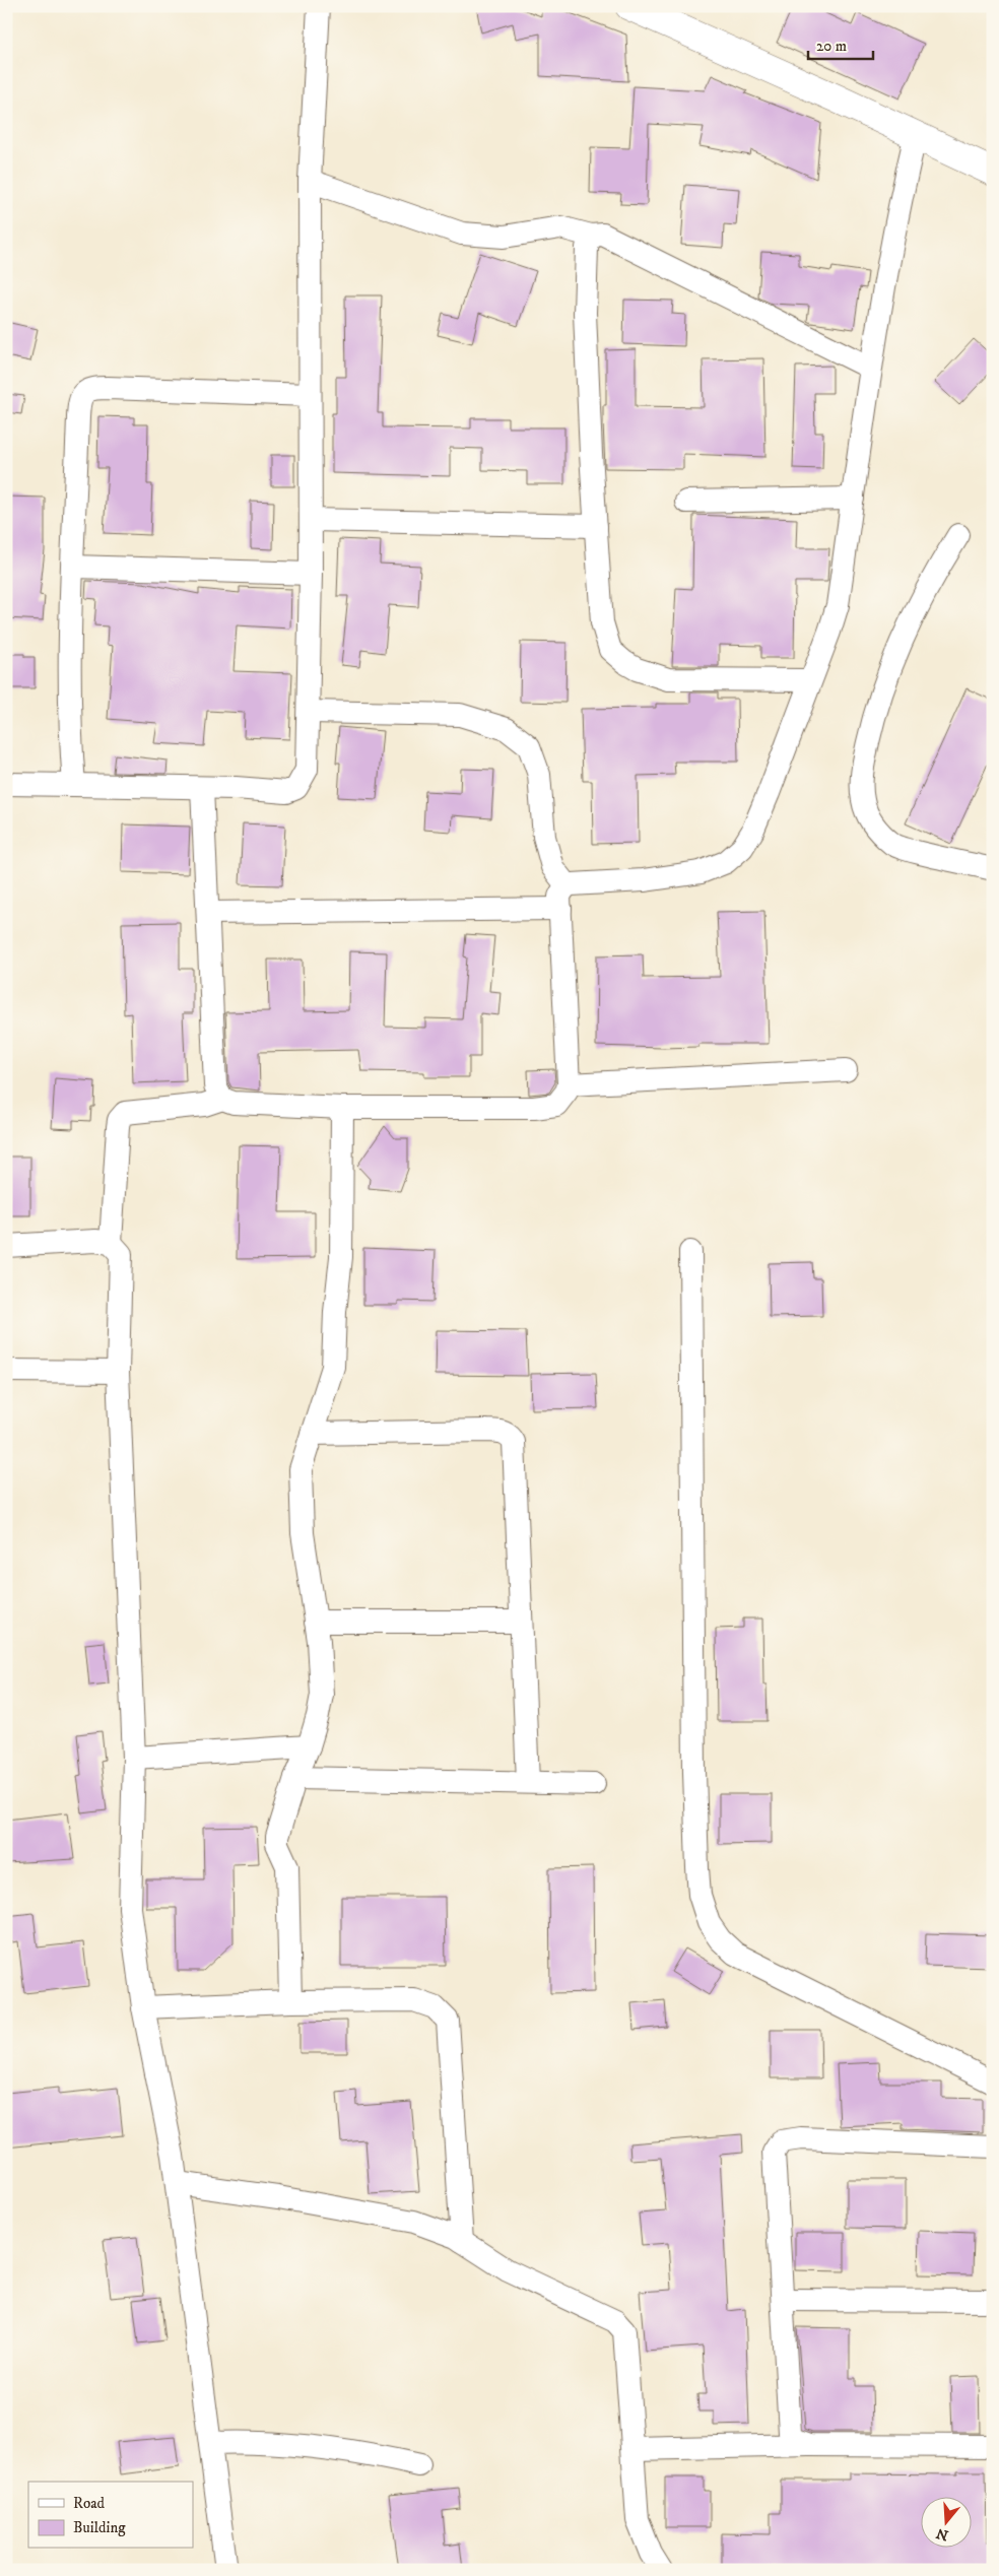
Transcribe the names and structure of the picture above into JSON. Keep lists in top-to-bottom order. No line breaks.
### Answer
{"legend":["Road","Building"],"scale_bar":"20 m","north":"bottom"}
